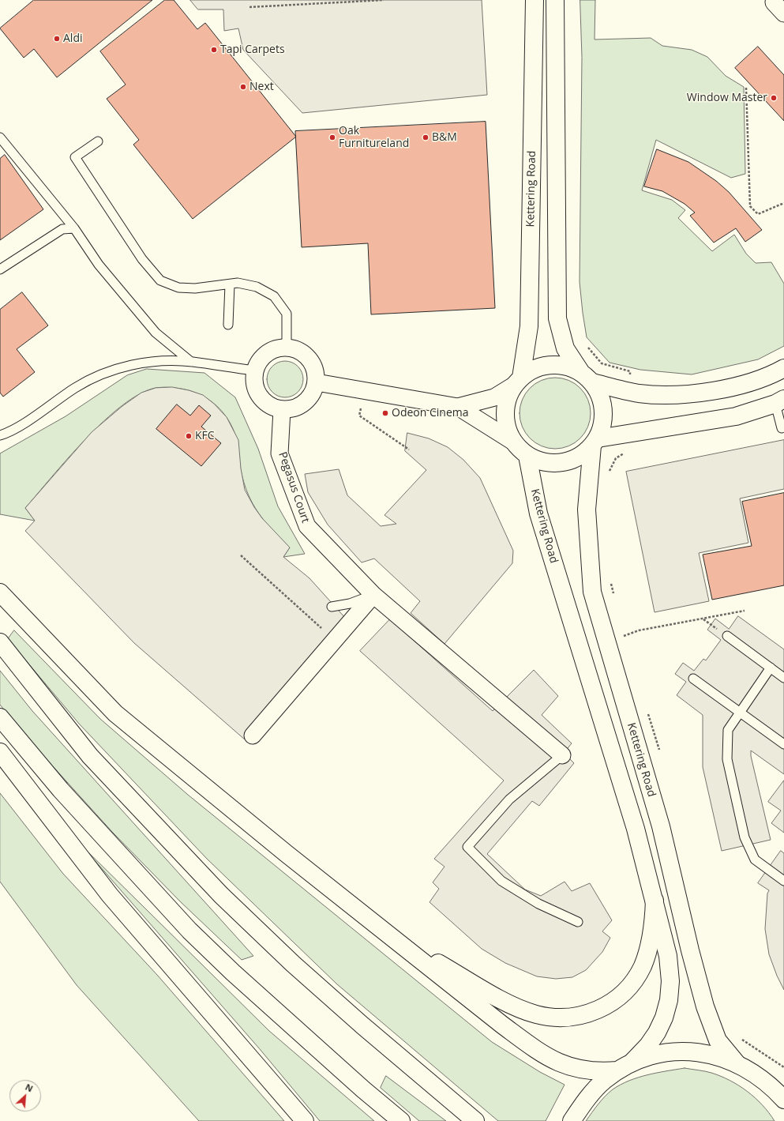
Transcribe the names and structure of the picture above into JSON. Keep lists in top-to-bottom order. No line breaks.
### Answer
{"streets":{"main road":["Kettering Road"],"street":["Pegasus Court"]},"places":["Aldi","Tapi Carpets","Next","Window Master","Oak Furnitureland","B&M","Odeon Cinema","KFC"],"north":"top right"}
